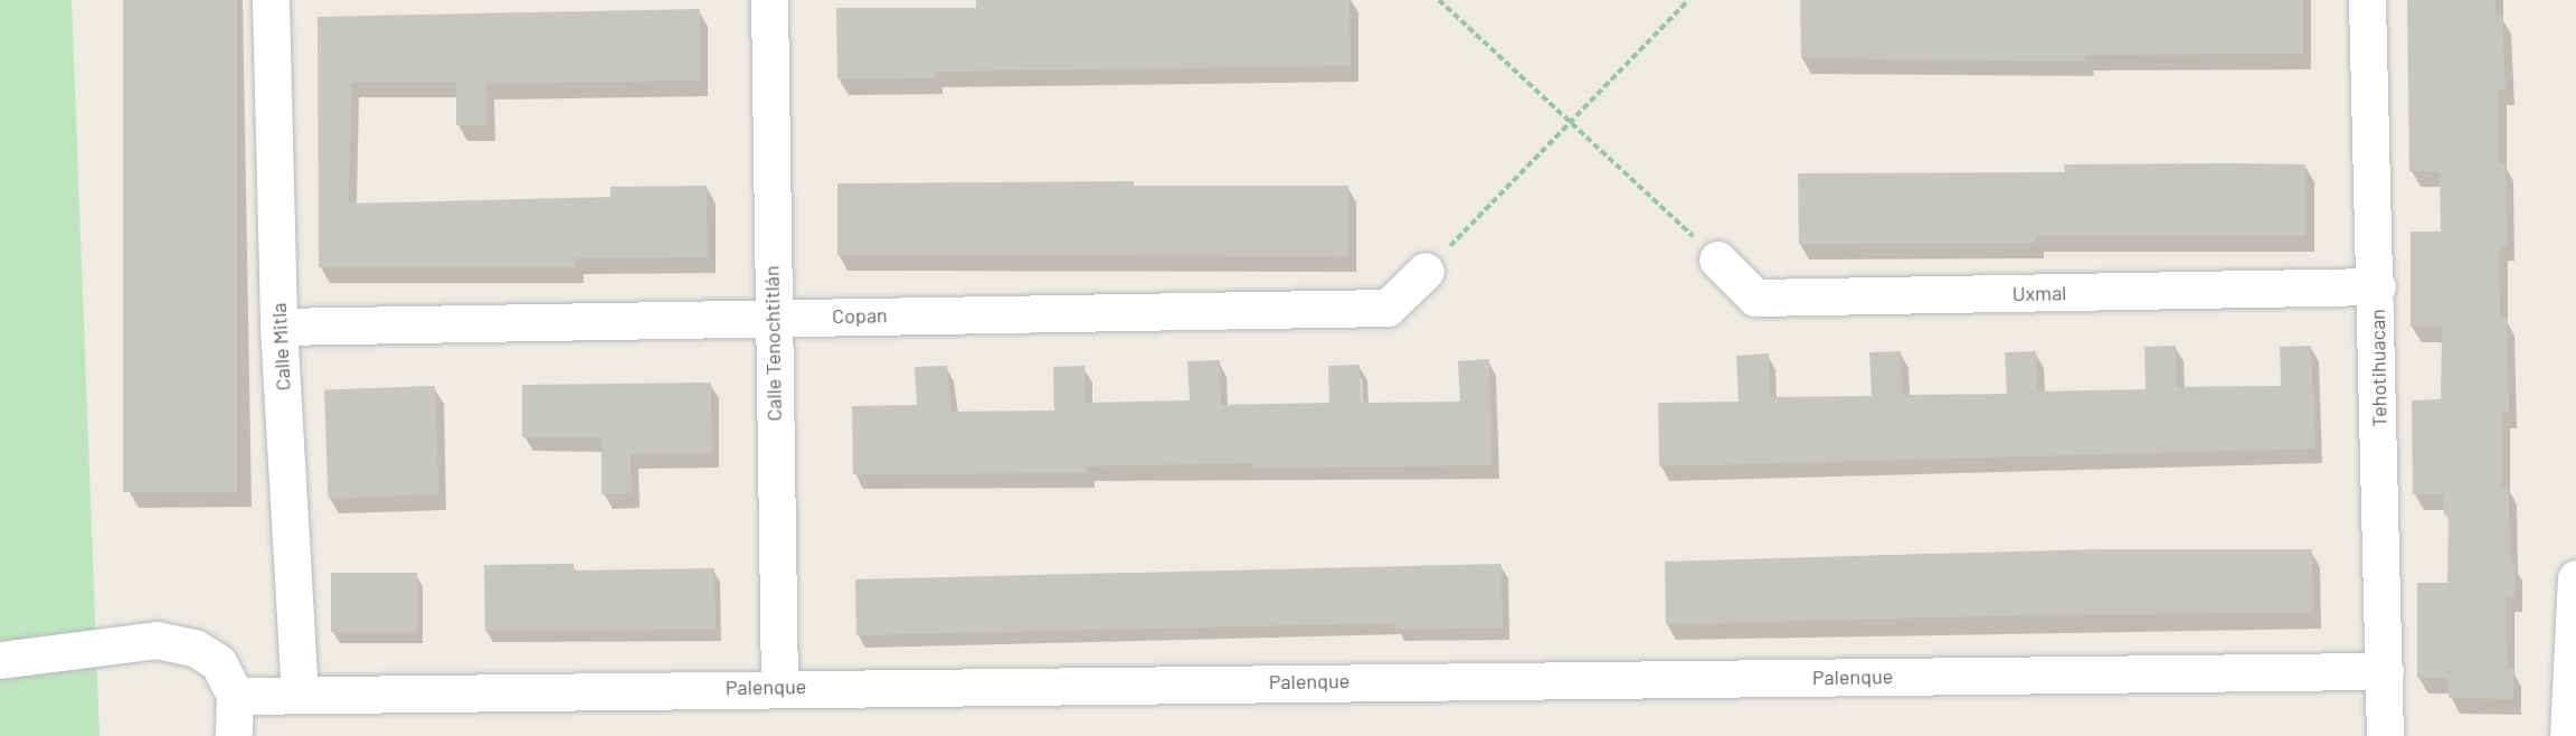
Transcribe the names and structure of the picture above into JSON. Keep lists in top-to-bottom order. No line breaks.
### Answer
{"streets":{"street":["Uxmal","Copan","Calle Tenochtitlán","Calle Mitla","Tehotihuacan","Palenque"]},"crossings":[["Uxmal","Tehotihuacan"],["Copan","Calle Tenochtitlán"],["Copan","Calle Mitla"],["Calle Tenochtitlán","Palenque"],["Calle Mitla","Palenque"],["Tehotihuacan","Palenque"]]}
